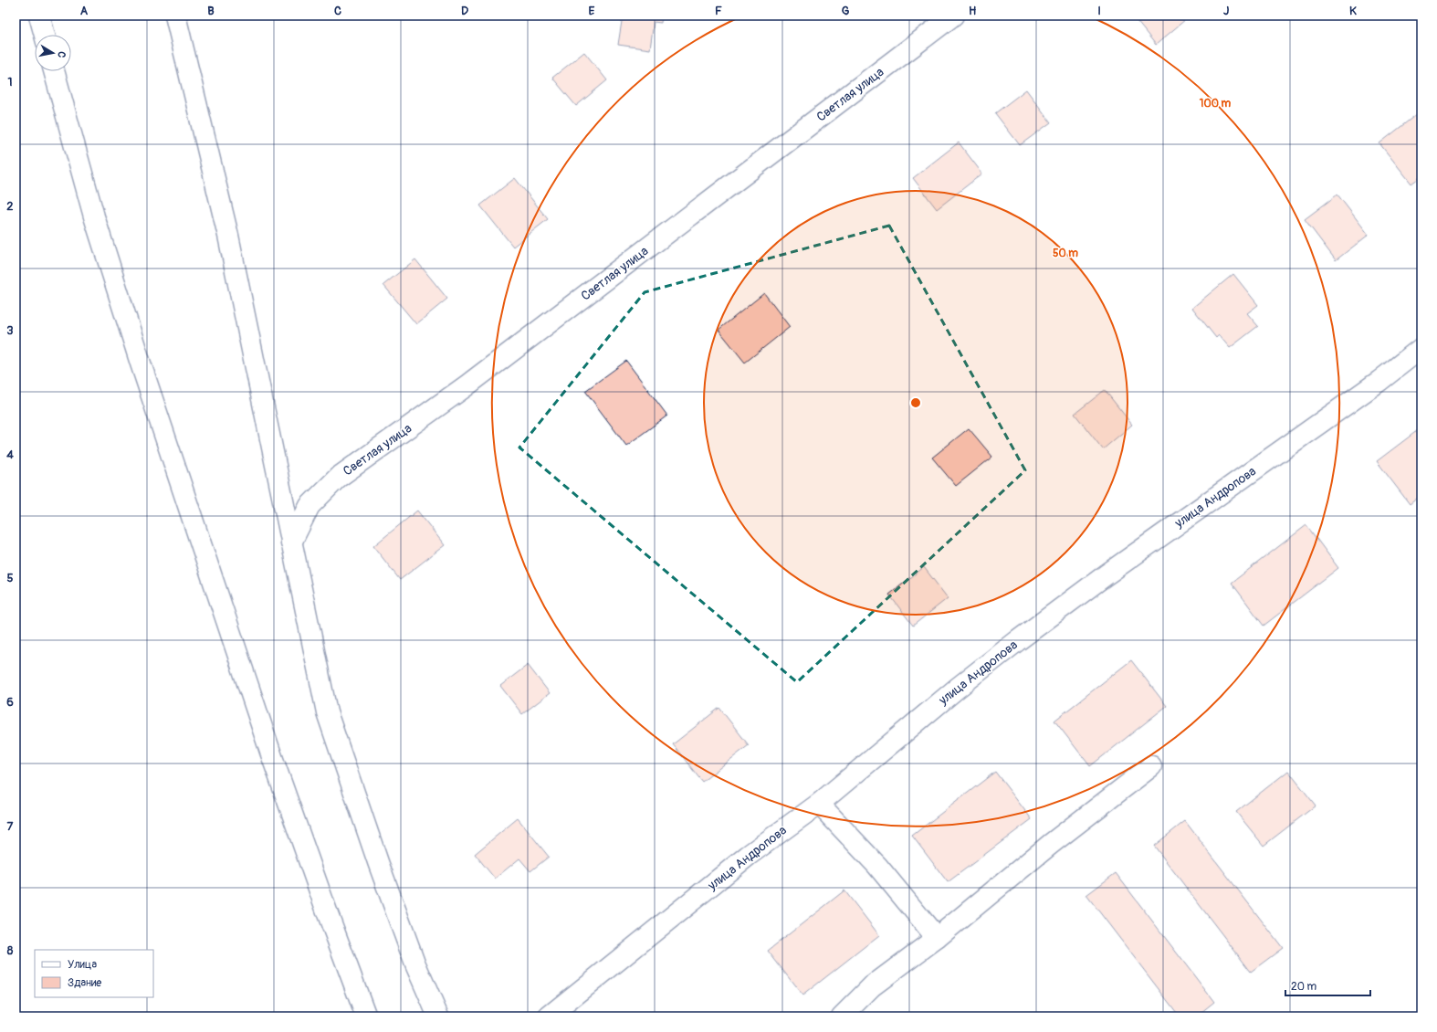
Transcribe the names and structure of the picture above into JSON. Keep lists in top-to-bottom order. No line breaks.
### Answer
{"streets":{"street":["Светлая улица","улица Андропова"]},"legend":["Улица","Здание"],"scale_bar":"20 m","north":"right","grid":{"columns":["A","B","C","D","E","F","G","H","I","J","K"],"rows":["1","2","3","4","5","6","7","8"]},"rings":["100 m","50 m"]}
